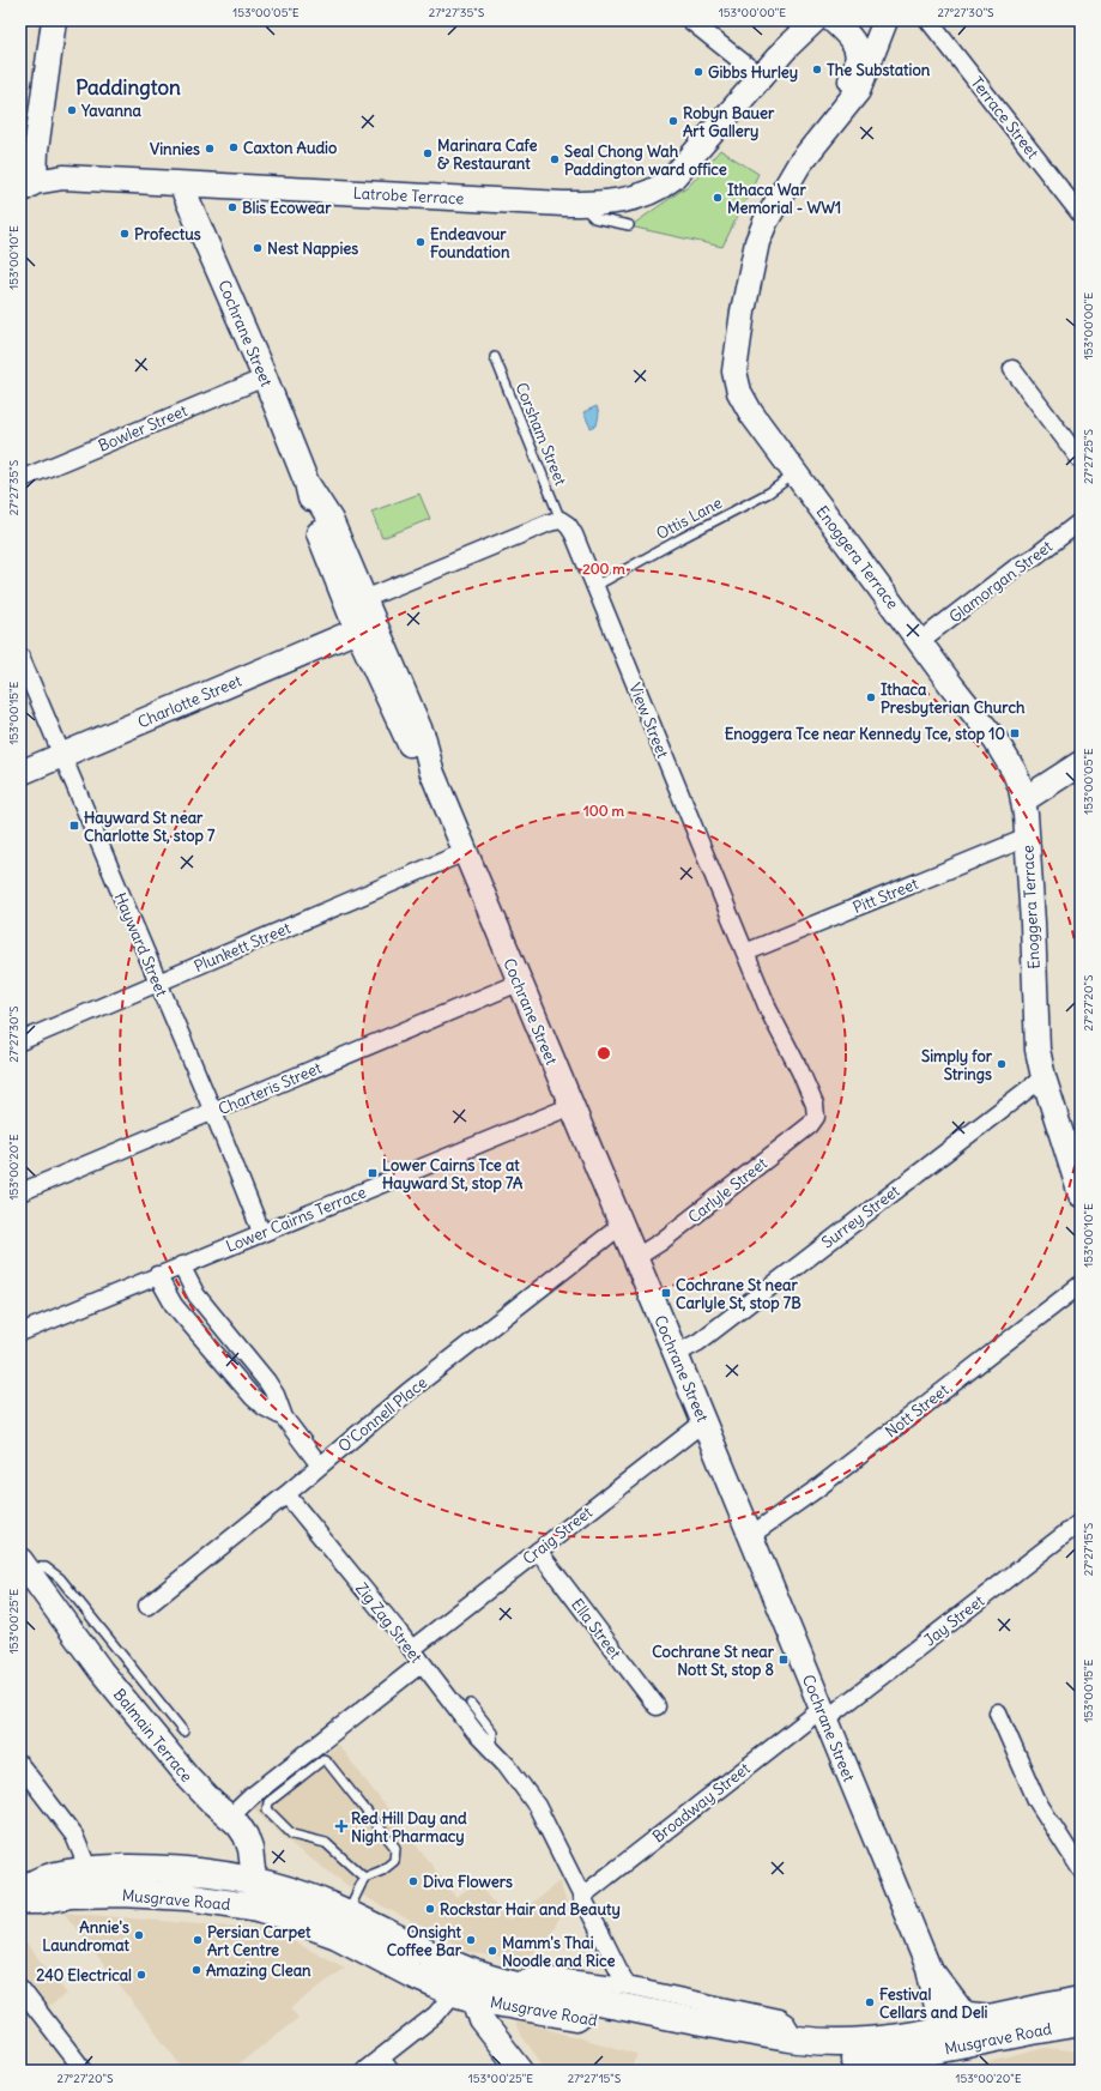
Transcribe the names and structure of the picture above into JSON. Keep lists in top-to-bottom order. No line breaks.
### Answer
{"streets":{"main road":["Musgrave Road"],"street":["Terrace Street","Latrobe Terrace","Cochrane Street","Bowler Street","Enoggera Terrace","Glamorgan Street","Charlotte Street","View Street","Pitt Street","Hayward Street","Plunkett Street","Charteris Street","Carlyle Street","Surrey Street","Lower Cairns Terrace","Nott Street","O'Connell Place","Craig Street","Jay Street","Zig Zag Street","Ella Street","Balmain Terrace","Broadway Street"],"lane":["Corsham Street","Ottis Lane"]},"crossings":[["Latrobe Terrace","Cochrane Street"],["Cochrane Street","Bowler Street"],["Cochrane Street","Charlotte Street"],["Cochrane Street","Plunkett Street"],["Cochrane Street","Charteris Street"],["Cochrane Street","Carlyle Street"],["Cochrane Street","Surrey Street"],["Cochrane Street","Lower Cairns Terrace"],["Cochrane Street","Nott Street"],["Cochrane Street","O'Connell Place"],["Cochrane Street","Craig Street"],["Cochrane Street","Jay Street"],["Cochrane Street","Broadway Street"],["Cochrane Street","Musgrave Road"],["Corsham Street","View Street"],["Ottis Lane","Enoggera Terrace"],["Ottis Lane","View Street"],["Enoggera Terrace","Glamorgan Street"],["Enoggera Terrace","Pitt Street"],["Enoggera Terrace","Surrey Street"],["Charlotte Street","Hayward Street"],["View Street","Pitt Street"],["View Street","Carlyle Street"],["Hayward Street","Plunkett Street"],["Hayward Street","Charteris Street"],["Hayward Street","Lower Cairns Terrace"],["O'Connell Place","Zig Zag Street"],["Craig Street","Zig Zag Street"],["Craig Street","Ella Street"],["Craig Street","Balmain Terrace"],["Jay Street","Broadway Street"],["Zig Zag Street","Broadway Street"],["Zig Zag Street","Musgrave Road"],["Balmain Terrace","Musgrave Road"]],"districts":["Paddington"],"places":{"other":["The Substation","Gibbs Hurley","Yavanna","Robyn Bauer Art Gallery","Caxton Audio","Vinnies","Marinara Cafe & Restaurant","Seal Chong Wah Paddington ward office","Ithaca War Memorial - WW1","Blis Ecowear","Profectus","Endeavour Foundation","Nest Nappies","Ithaca Presbyterian Church","Simply for Strings","Diva Flowers","Rockstar Hair and Beauty","Annie's Laundromat","Persian Carpet Art Centre","Onsight Coffee Bar","Mamm's Thai Noodle and Rice","Amazing Clean","240 Electrical","Festival Cellars and Deli"],"transit":["Enoggera Tce near Kennedy Tce, stop 10","Hayward St near Charlotte St, stop 7","Lower Cairns Tce at Hayward St, stop 7A","Cochrane St near Carlyle St, stop 7B","Cochrane St near Nott St, stop 8"],"health":["Red Hill Day and Night Pharmacy"]},"coordinates":["153°00'05\"E","27°27'35\"S","153°00'00\"E","27°27'30\"S","153°00'10\"E","27°27'25\"S","153°00'15\"E","27°27'20\"S","153°00'20\"E","27°27'15\"S","153°00'25\"E"],"rings":["200 m","100 m"]}
